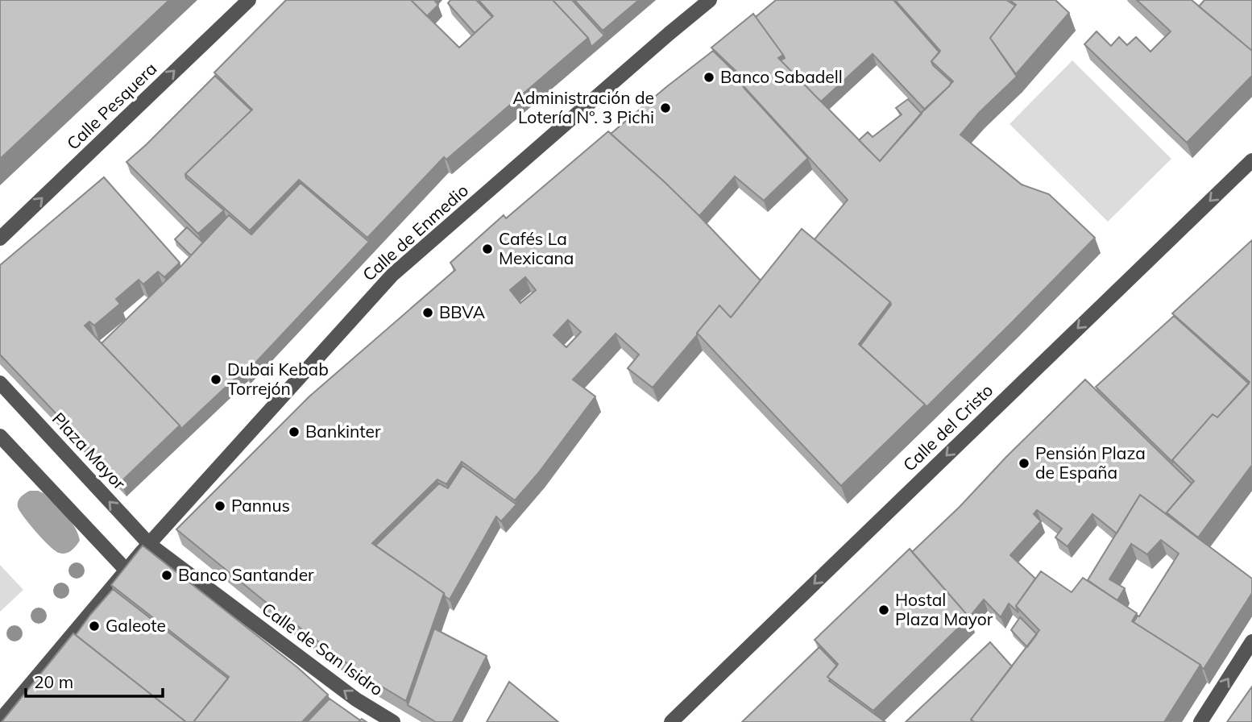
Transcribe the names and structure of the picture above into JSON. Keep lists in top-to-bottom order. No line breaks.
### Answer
{"streets":{"street":["Calle Pesquera","Calle de Enmedio","Calle del Cristo","Plaza Mayor","Calle de San Isidro"]},"crossings":[["Calle de Enmedio","Plaza Mayor"],["Calle de Enmedio","Calle de San Isidro"],["Plaza Mayor","Calle de San Isidro"]],"one_way":["Calle Pesquera","Calle del Cristo","Calle de San Isidro"],"places":["Banco Sabadell","Administración de Lotería Nº. 3 Pichi","Cafés La Mexicana","BBVA","Dubai Kebab Torrejón","Bankinter","Pensión Plaza de España","Pannus","Banco Santander","Hostal Plaza Mayor","Galeote"],"scale_bar":"20 m"}
